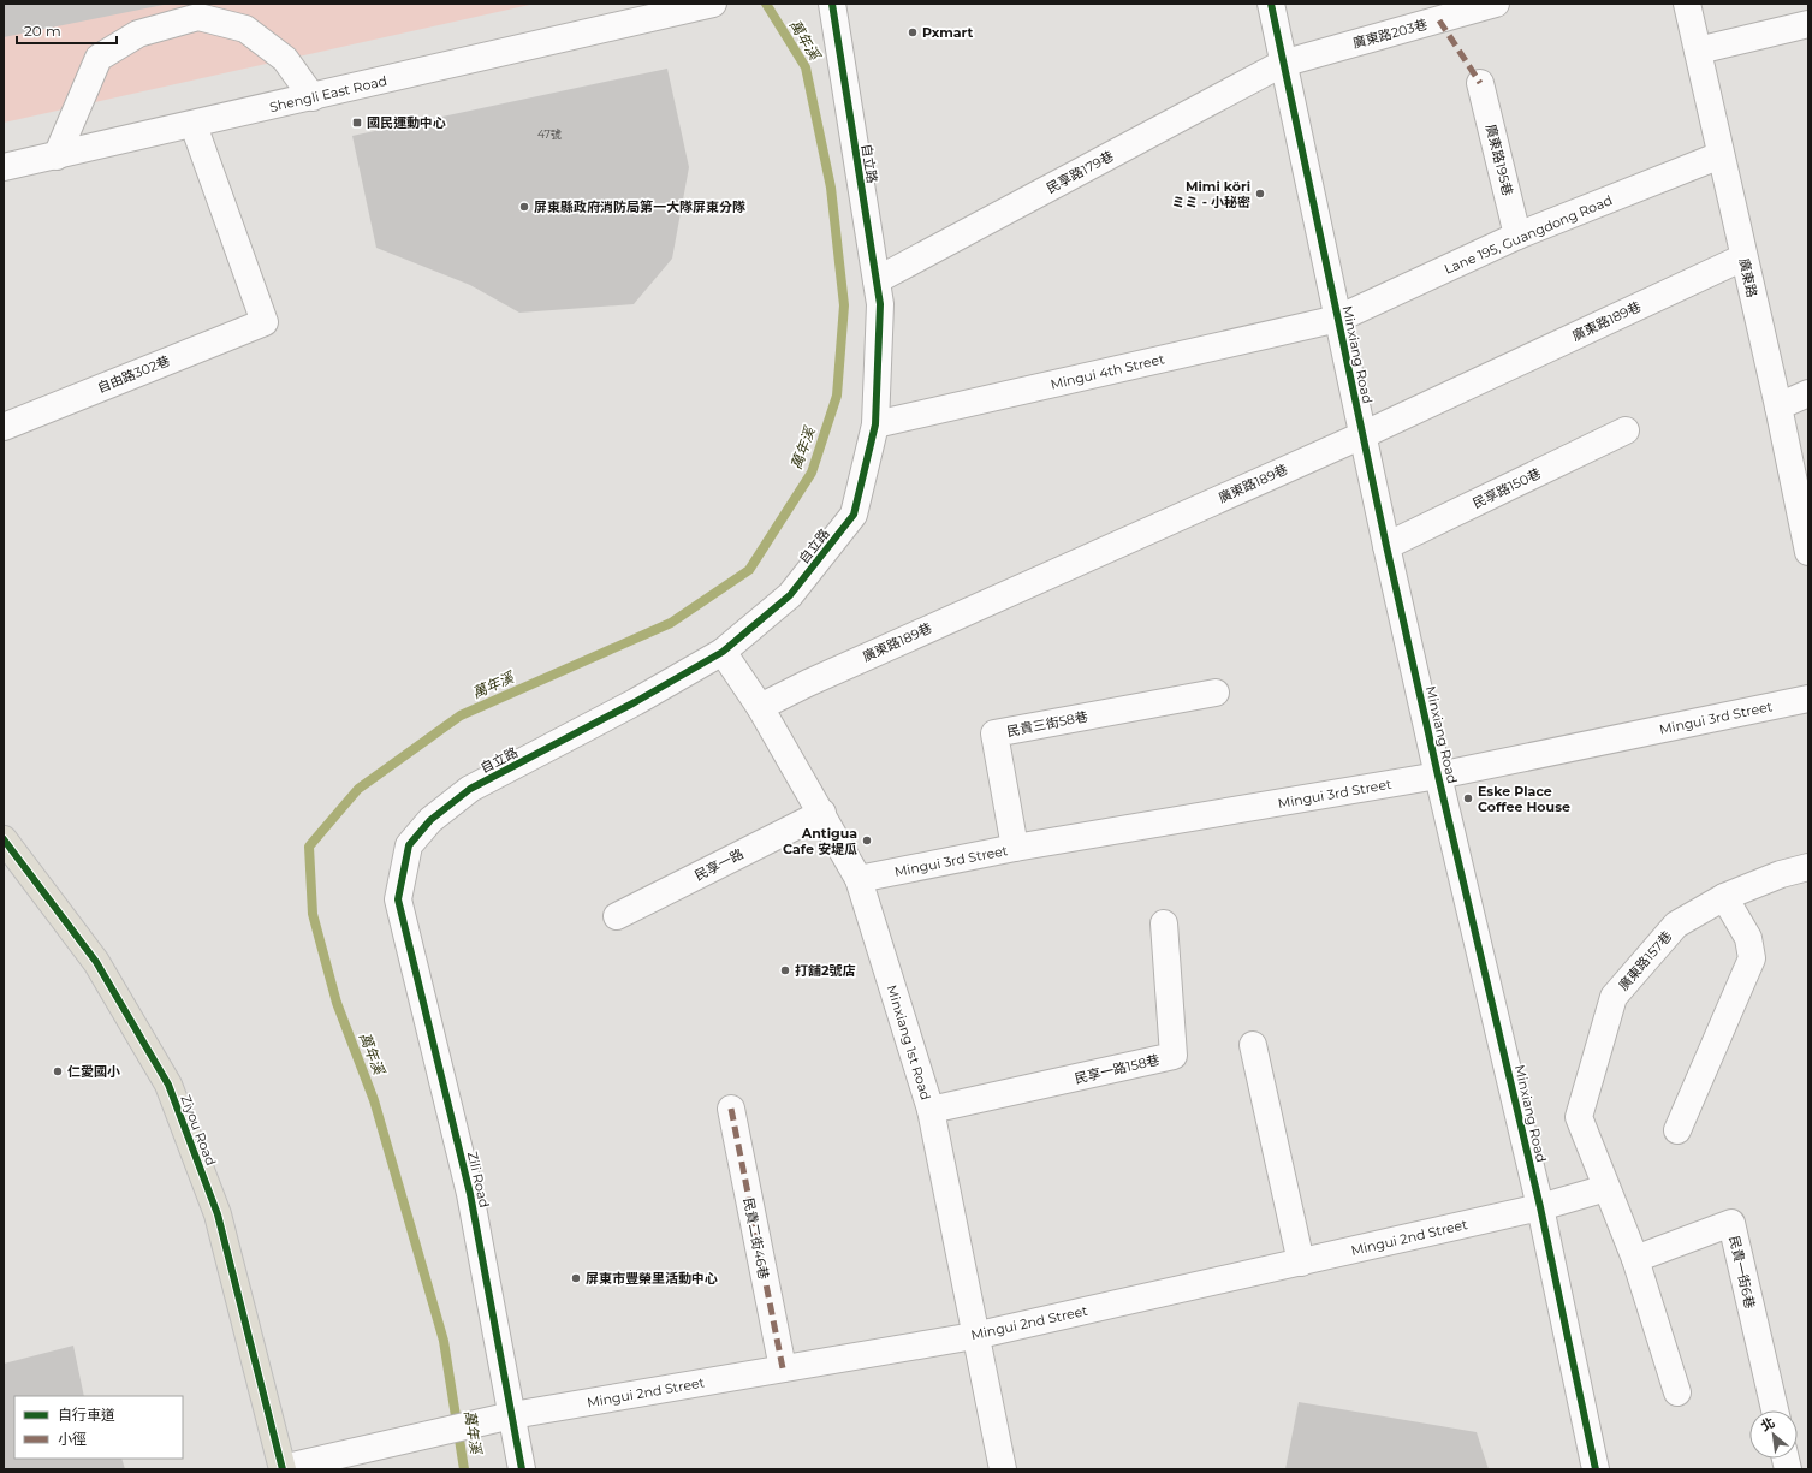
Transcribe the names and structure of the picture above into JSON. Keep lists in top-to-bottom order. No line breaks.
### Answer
{"streets":{"main road":["Ziyou Road"],"street":["廣東路203巷","Shengli East Road","廣東路195巷","自立路","民享路179巷","Lane 195, Guangdong Road","廣東路","廣東路189巷","Minxiang Road","Mingui 4th Street","自由路302巷","民享路150巷","Mingui 3rd Street","民貴三街58巷","民享一路","廣東路157巷","Minxiang 1st Road","民享一路158巷","Zili Road","Mingui 2nd Street","民貴二街46巷","民貴一街6巷"]},"crossings":[["廣東路203巷","民享路179巷"],["廣東路203巷","Minxiang Road"],["Shengli East Road","自由路302巷"],["廣東路195巷","Lane 195, Guangdong Road"],["自立路","民享路179巷"],["自立路","Mingui 4th Street"],["自立路","Minxiang 1st Road"],["自立路","Zili Road"],["民享路179巷","Minxiang Road"],["Lane 195, Guangdong Road","廣東路"],["Lane 195, Guangdong Road","Minxiang Road"],["Lane 195, Guangdong Road","Mingui 4th Street"],["廣東路","廣東路189巷"],["廣東路189巷","Minxiang Road"],["廣東路189巷","Minxiang 1st Road"],["Minxiang Road","Mingui 4th Street"],["Minxiang Road","民享路150巷"],["Minxiang Road","Mingui 3rd Street"],["Minxiang Road","Mingui 2nd Street"],["Mingui 3rd Street","民貴三街58巷"],["Mingui 3rd Street","Minxiang 1st Road"],["民享一路","Minxiang 1st Road"],["廣東路157巷","Mingui 2nd Street"],["廣東路157巷","民貴一街6巷"],["Minxiang 1st Road","民享一路158巷"],["Minxiang 1st Road","Mingui 2nd Street"],["Ziyou Road","Mingui 2nd Street"],["Zili Road","Mingui 2nd Street"],["Mingui 2nd Street","民貴二街46巷"]],"water":["萬年溪"],"places":{"other":["Pxmart","Mimi köri ミミ - 小秘密","屏東縣政府消防局第一大隊屏東分隊","Eske Place Coffee House","Antigua Cafe 安堤瓜","打舖2號店","仁愛國小","屏東市豐榮里活動中心"],"transit":["國民運動中心"]},"house_numbers":["47號"],"legend":["自行車道","小徑"],"scale_bar":"20 m","north":"top left"}
